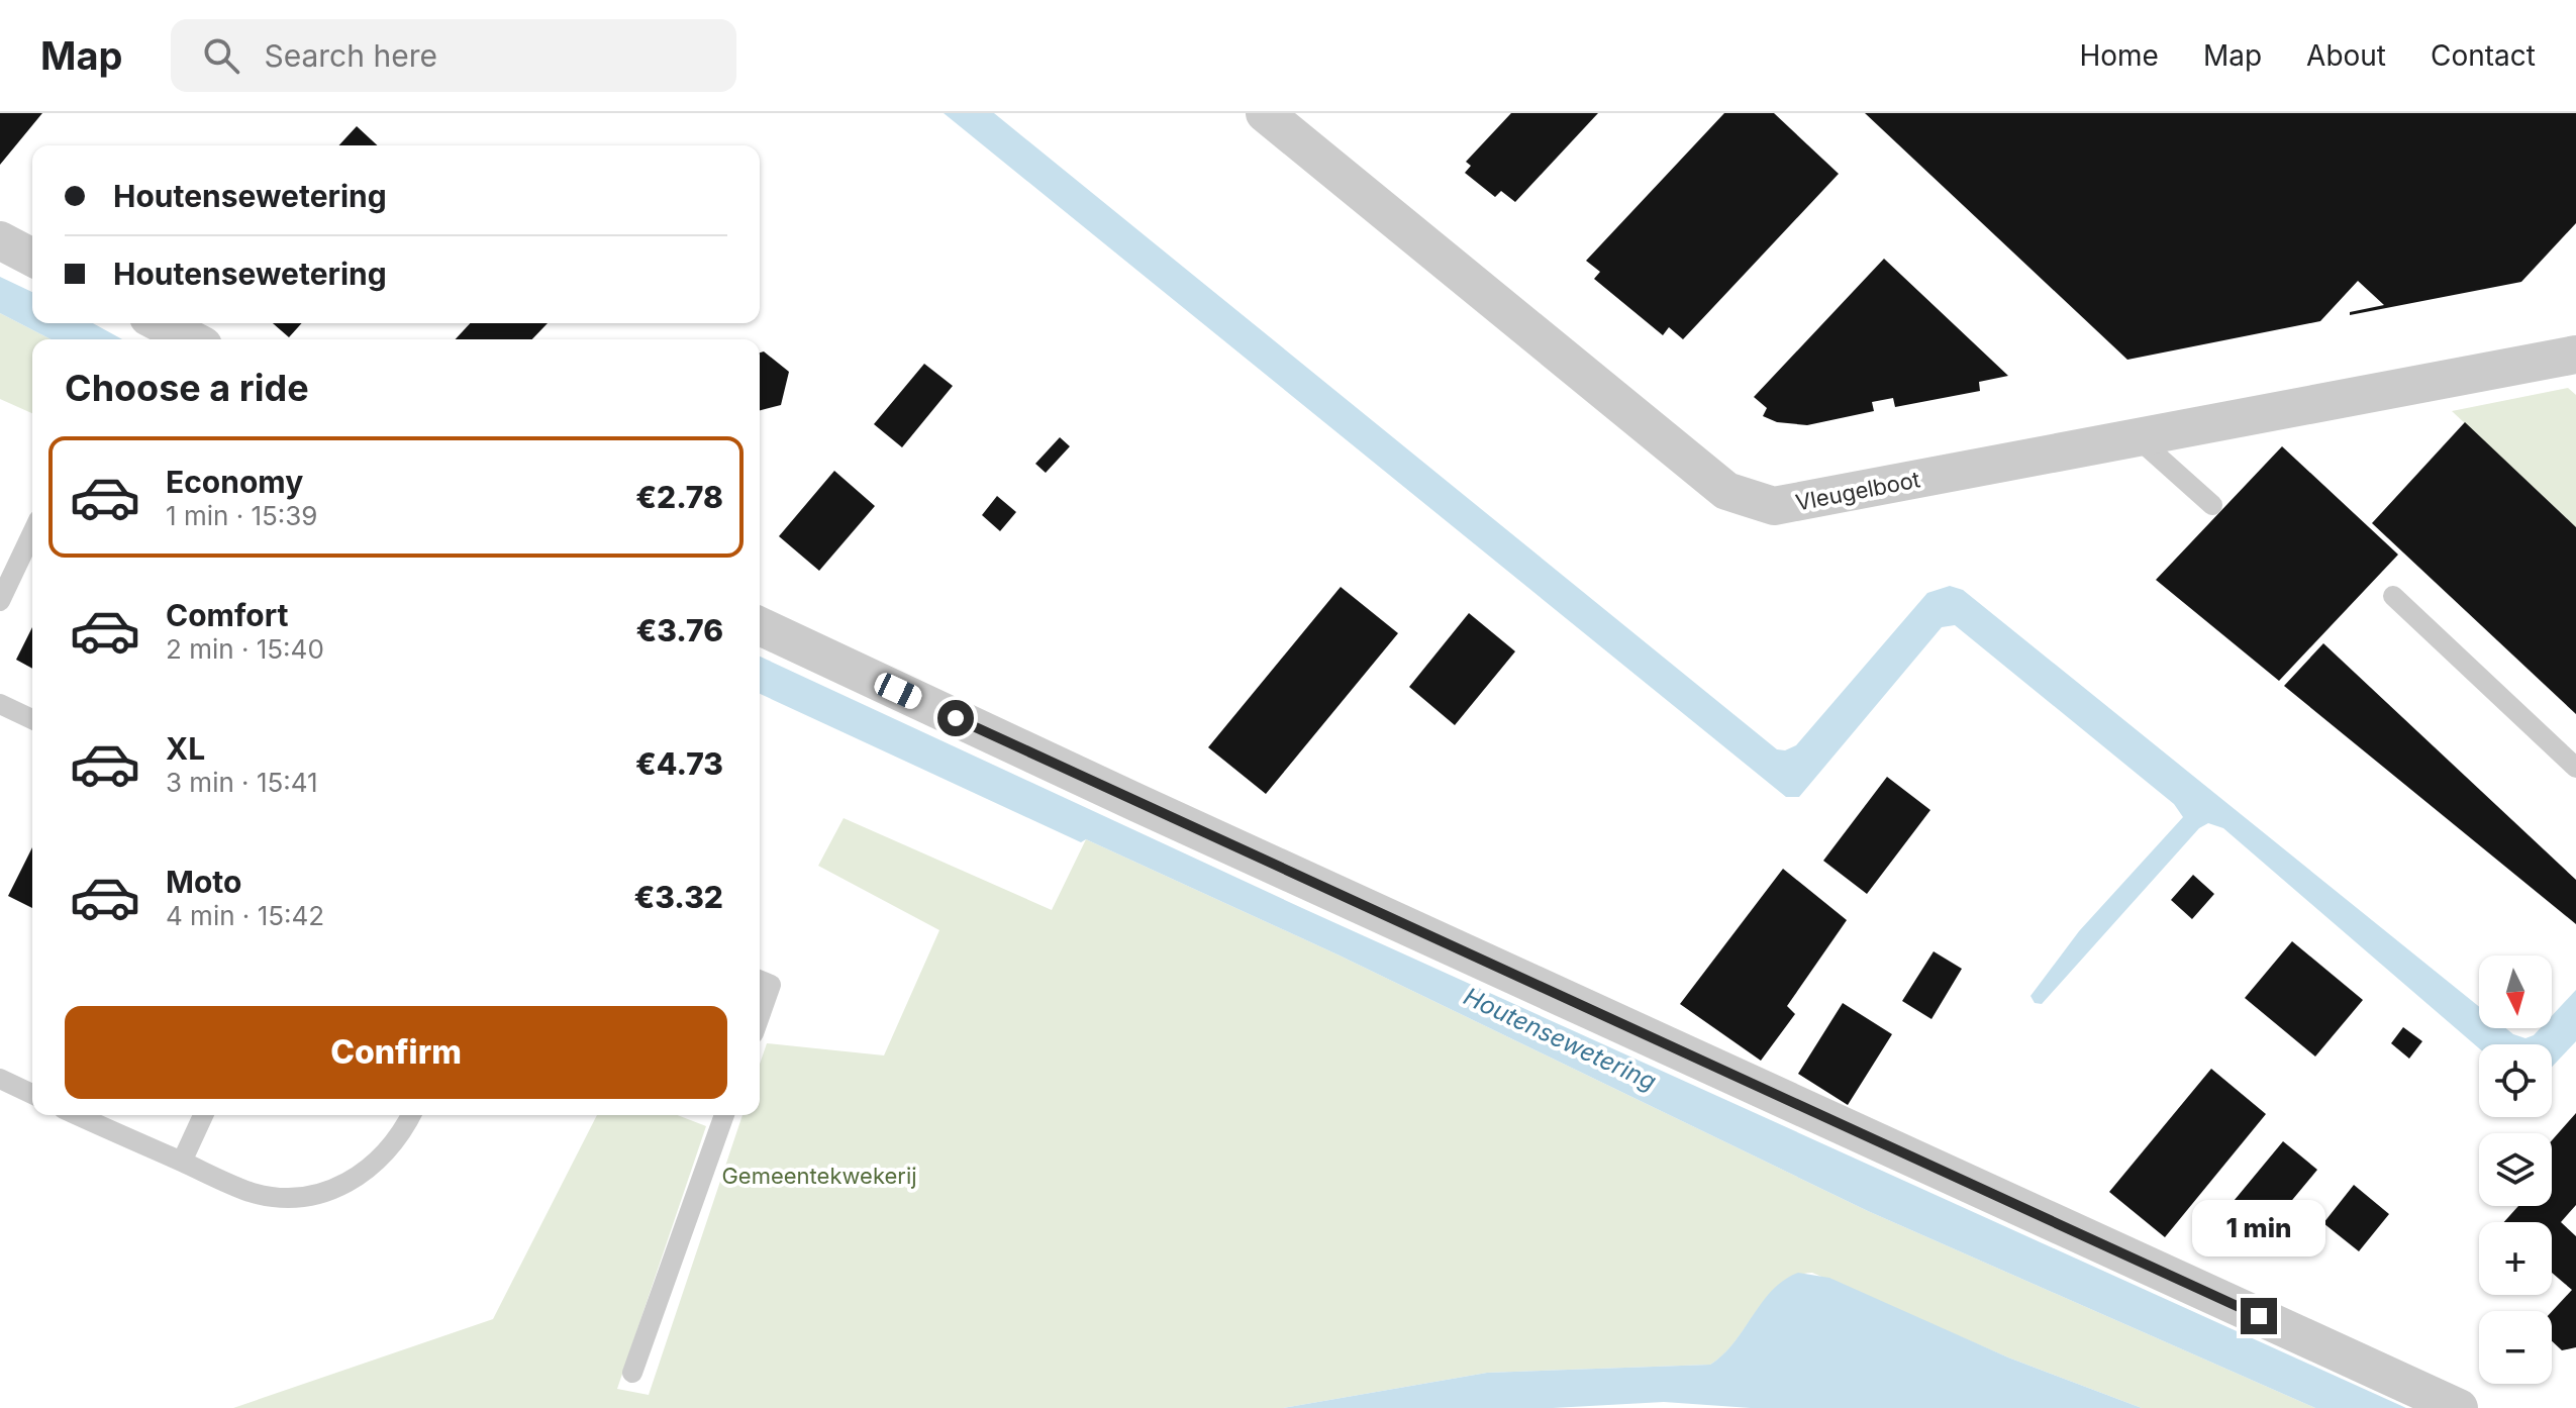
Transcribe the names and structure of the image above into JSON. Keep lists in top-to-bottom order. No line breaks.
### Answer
{"streets":{"street":["Vleugelboot"]},"water":["Houtensewetering"],"parks":["Gemeentekwekerij"],"north":"bottom","page":{"header":"Map","search":"Search here","nav":["Home","Map","About","Contact"],"banner":["Houtensewetering","Houtensewetering"],"heading":"Choose a ride","list":[{"name":"Economy","note":"1 min · 15:39","value":"€2.78"},{"name":"Comfort","note":"2 min · 15:40","value":"€3.76"},{"name":"XL","note":"3 min · 15:41","value":"€4.73"},{"name":"Moto","note":"4 min · 15:42","value":"€3.32"}],"map_buttons":["+","−"],"buttons":"Confirm","bubble":"1 min"}}
